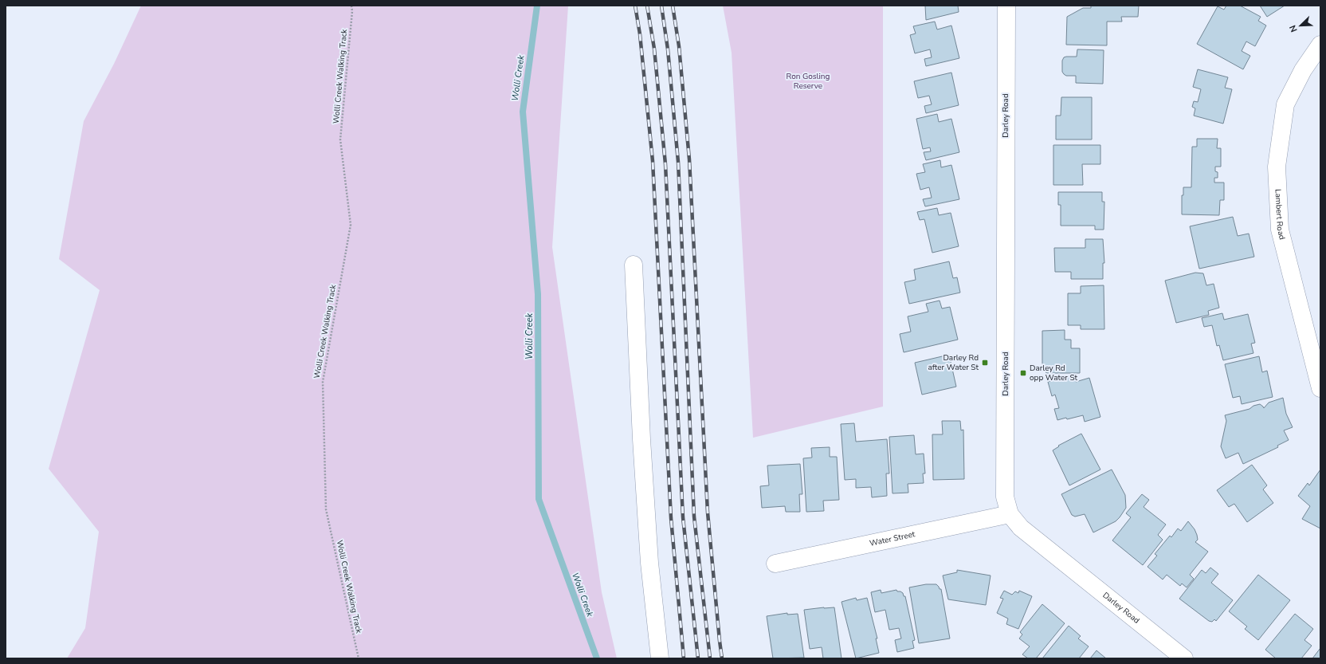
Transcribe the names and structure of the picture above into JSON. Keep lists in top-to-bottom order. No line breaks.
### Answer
{"streets":{"street":["Darley Road","Lambert Road","Water Street"],"path":["Wolli Creek Walking Track"]},"crossings":[["Darley Road","Water Street"]],"water":["Wolli Creek"],"parks":["Ron Gosling Reserve"],"places":{"transit":["Darley Rd after Water St","Darley Rd opp Water St"]},"north":"bottom left"}
